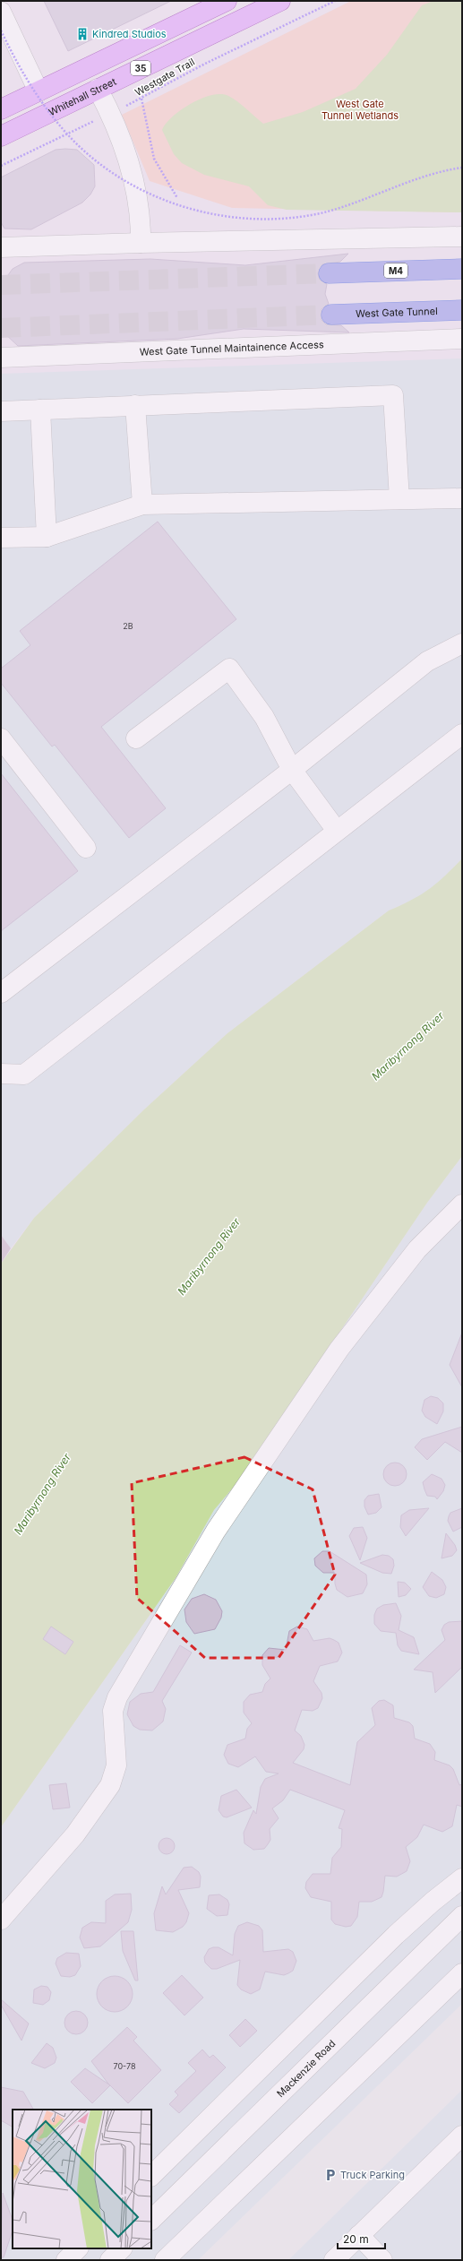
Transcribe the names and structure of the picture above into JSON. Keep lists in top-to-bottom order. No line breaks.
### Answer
{"streets":{"highway":["M4","West Gate Tunnel"],"main road":["35","Whitehall Street"],"street":["West Gate Tunnel Maintainence Access","Mackenzie Road"],"path":["Westgate Trail"]},"water":["Maribyrnong River"],"parks":["West Gate Tunnel Wetlands"],"places":{"building":["Kindred Studios"],"parking":["Truck Parking"]},"house_numbers":["2B","70-78"],"scale_bar":"20 m"}
